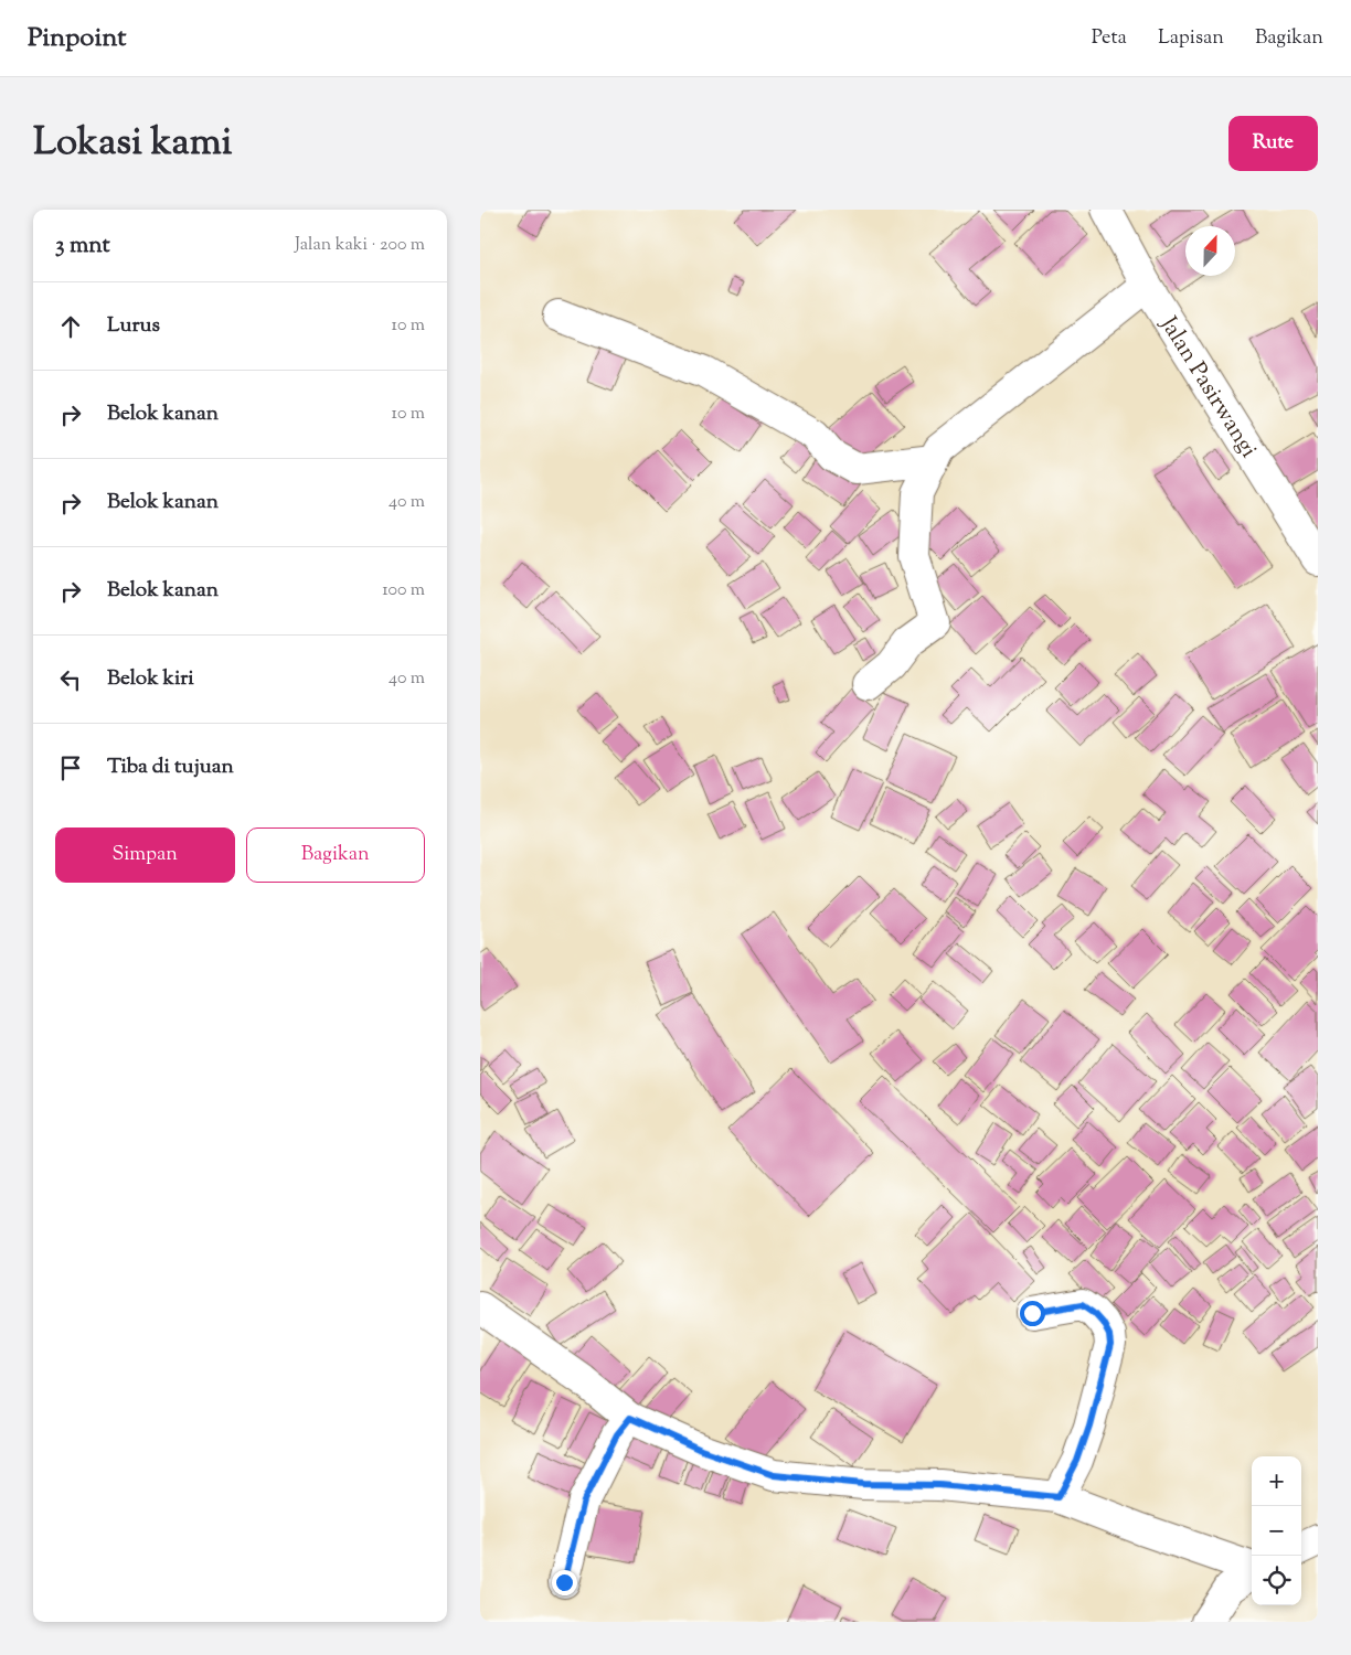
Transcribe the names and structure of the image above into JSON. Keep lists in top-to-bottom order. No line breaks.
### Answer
{"streets":{"street":["Jalan Pasirwangi"]},"north":"top","page":{"header":"Pinpoint","nav":["Peta","Lapisan","Bagikan"],"title":"Lokasi kami","buttons":["Rute",["Simpan","Bagikan"]],"heading":["3 mnt","Jalan kaki · 200 m"],"list":[["Lurus","10 m"],["Belok kanan","10 m"],["Belok kanan","40 m"],["Belok kanan","100 m"],["Belok kiri","40 m"],"Tiba di tujuan"],"map_buttons":["+","−"]}}
